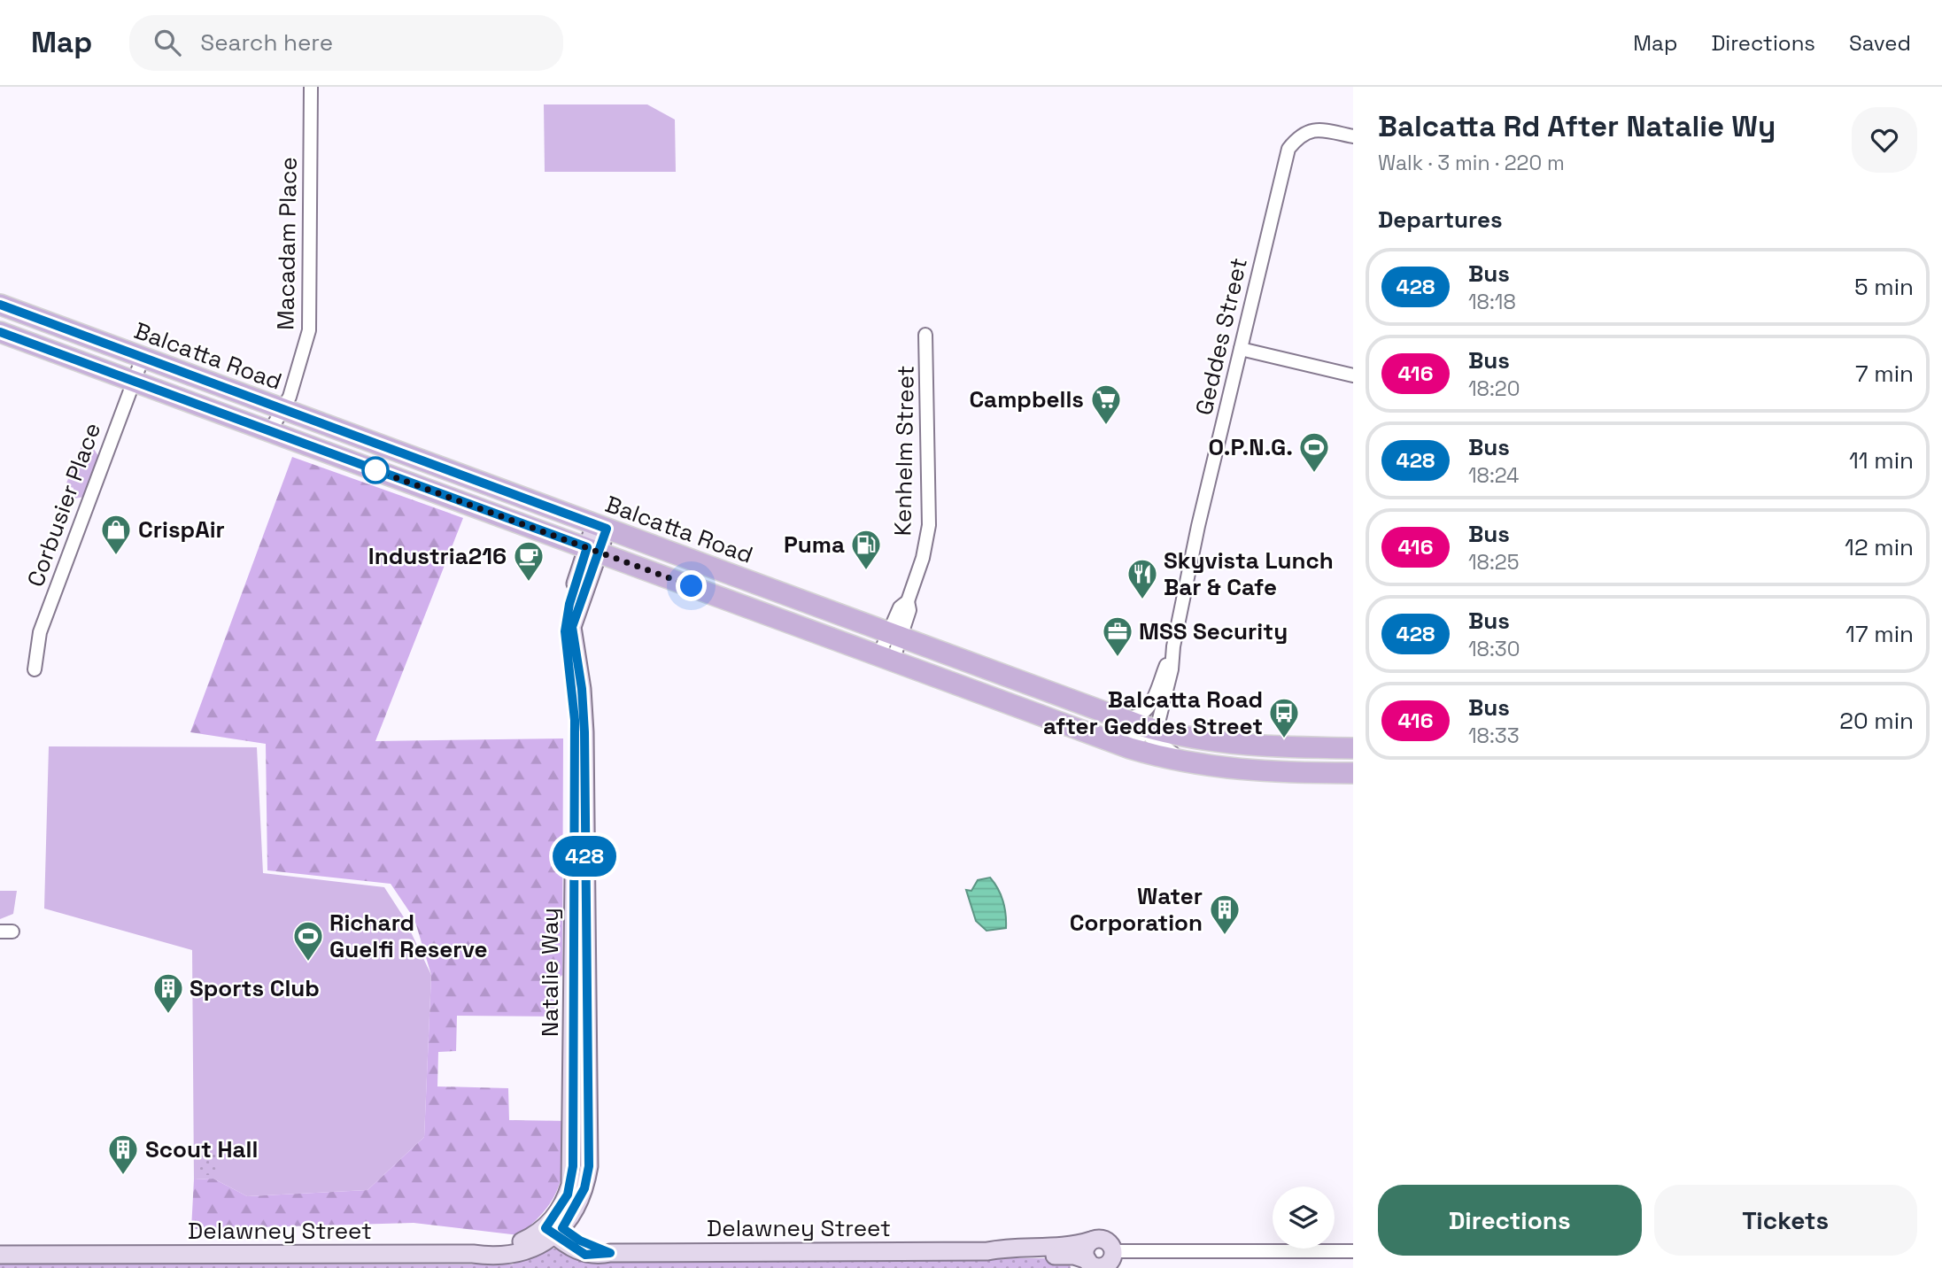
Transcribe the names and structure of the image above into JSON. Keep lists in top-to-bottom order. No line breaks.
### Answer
{"streets":{"main road":["Balcatta Road"],"street":["Macadam Place","Geddes Street","Kenhelm Street","Corbusier Place","Natalie Way","Delawney Street"]},"crossings":[["Macadam Place","Balcatta Road"],["Geddes Street","Balcatta Road"],["Balcatta Road","Kenhelm Street"],["Balcatta Road","Corbusier Place"],["Balcatta Road","Natalie Way"],["Natalie Way","Delawney Street"]],"places":{"supermarket":["Campbells"],"sports":["O.P.N.G.","Richard Guelfi Reserve"],"shop":["CrispAir"],"fuel station":["Puma"],"cafe":["Industria216"],"restaurant":["Skyvista Lunch Bar & Cafe"],"office":["MSS Security"],"bus stop":["Balcatta Road after Geddes Street"],"building":["Water Corporation","Sports Club","Scout Hall"]},"lines":["bus line 428"],"page":{"header":"Map","search":"Search here","nav":["Map","Directions","Saved"],"on_map":"428","heading":[["Balcatta Rd After Natalie Wy","Walk · 3 min · 220 m"],"Departures"],"list":[{"mark":"428","name":"Bus","note":"18:18","value":"5 min"},{"mark":"416","name":"Bus","note":"18:20","value":"7 min"},{"mark":"428","name":"Bus","note":"18:24","value":"11 min"},{"mark":"416","name":"Bus","note":"18:25","value":"12 min"},{"mark":"428","name":"Bus","note":"18:30","value":"17 min"},{"mark":"416","name":"Bus","note":"18:33","value":"20 min"}],"buttons":["Directions","Tickets"]}}
